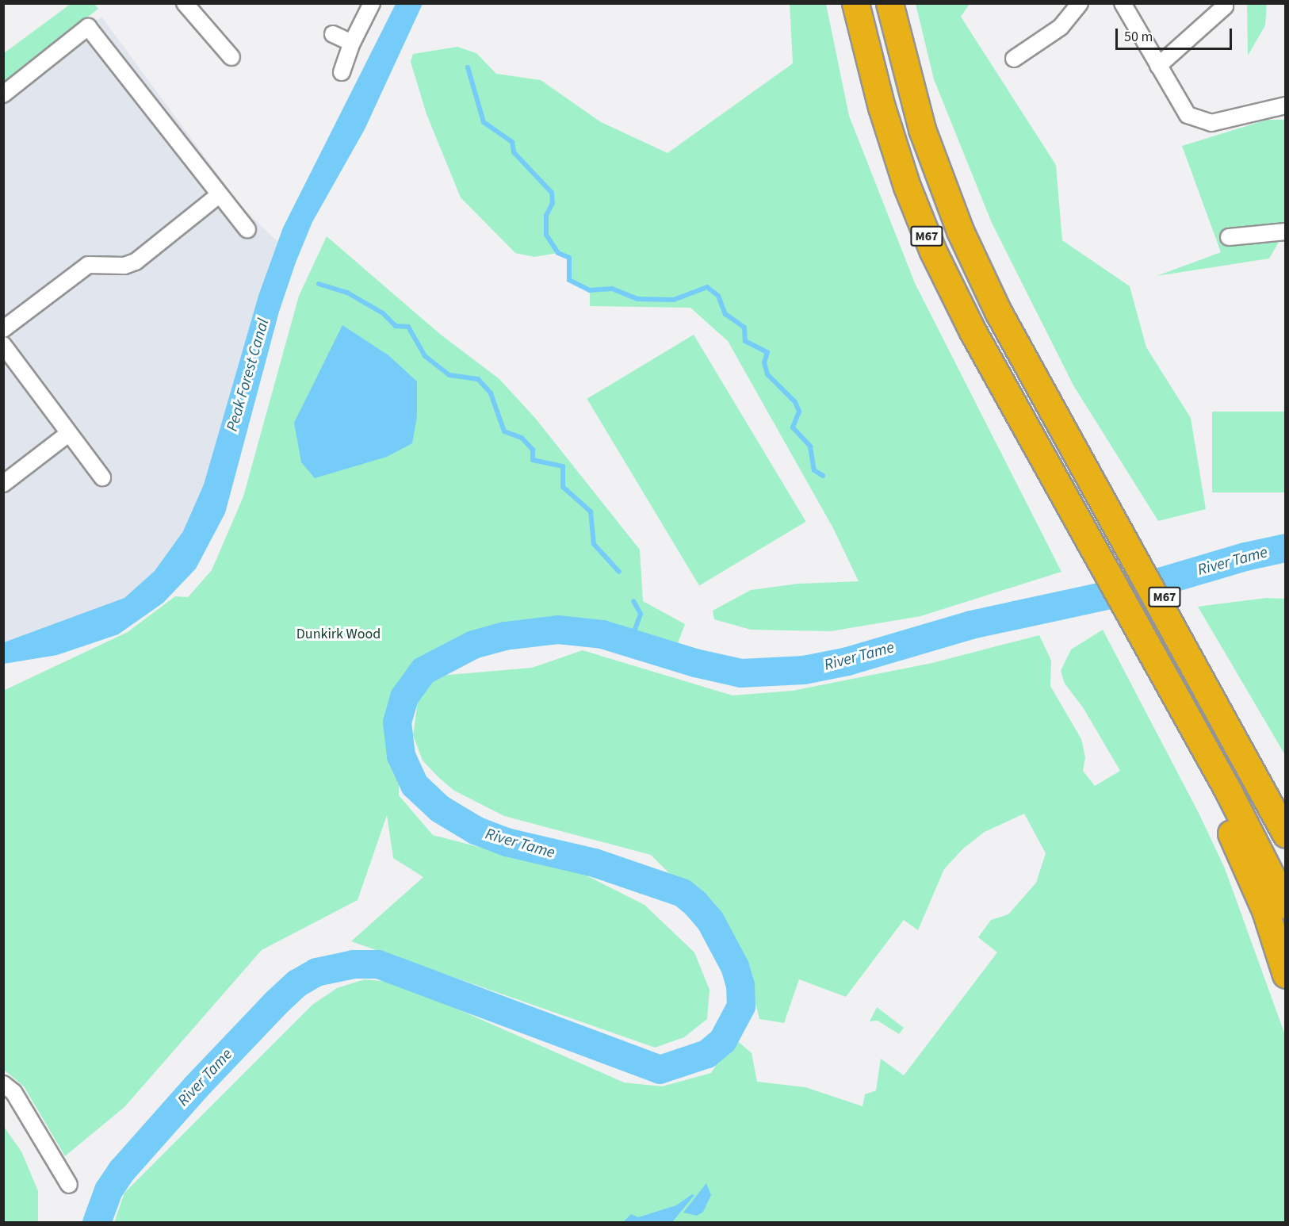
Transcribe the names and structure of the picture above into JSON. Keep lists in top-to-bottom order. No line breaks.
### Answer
{"streets":{"highway":["M67"]},"water":["Peak Forest Canal","River Tame"],"parks":["Dunkirk Wood"],"scale_bar":"50 m"}
